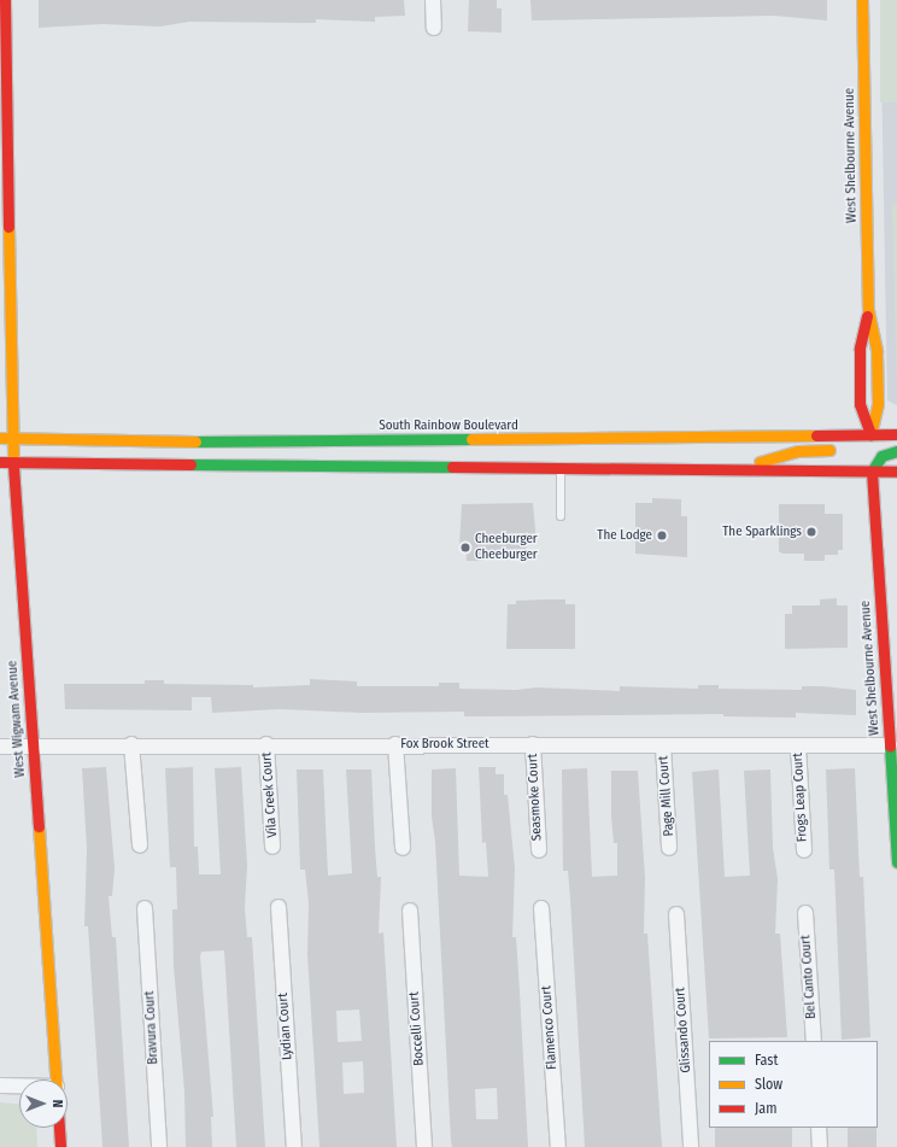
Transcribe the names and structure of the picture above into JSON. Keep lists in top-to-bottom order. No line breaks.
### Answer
{"streets":{"main road":["West Shelbourne Avenue","South Rainbow Boulevard","West Wigwam Avenue"],"street":["Fox Brook Street","Vila Creek Court","Page Mill Court","Seasmoke Court","Frogs Leap Court","Bel Canto Court","Lydian Court","Bravura Court","Flamenco Court","Boccelli Court","Glissando Court"]},"crossings":[["West Shelbourne Avenue","South Rainbow Boulevard"],["West Shelbourne Avenue","Fox Brook Street"],["South Rainbow Boulevard","West Wigwam Avenue"],["West Wigwam Avenue","Fox Brook Street"],["Fox Brook Street","Vila Creek Court"],["Fox Brook Street","Page Mill Court"],["Fox Brook Street","Seasmoke Court"],["Fox Brook Street","Frogs Leap Court"]],"places":["The Sparklings","The Lodge","Cheeburger Cheeburger"],"legend":["Fast","Slow","Jam"],"north":"right"}
